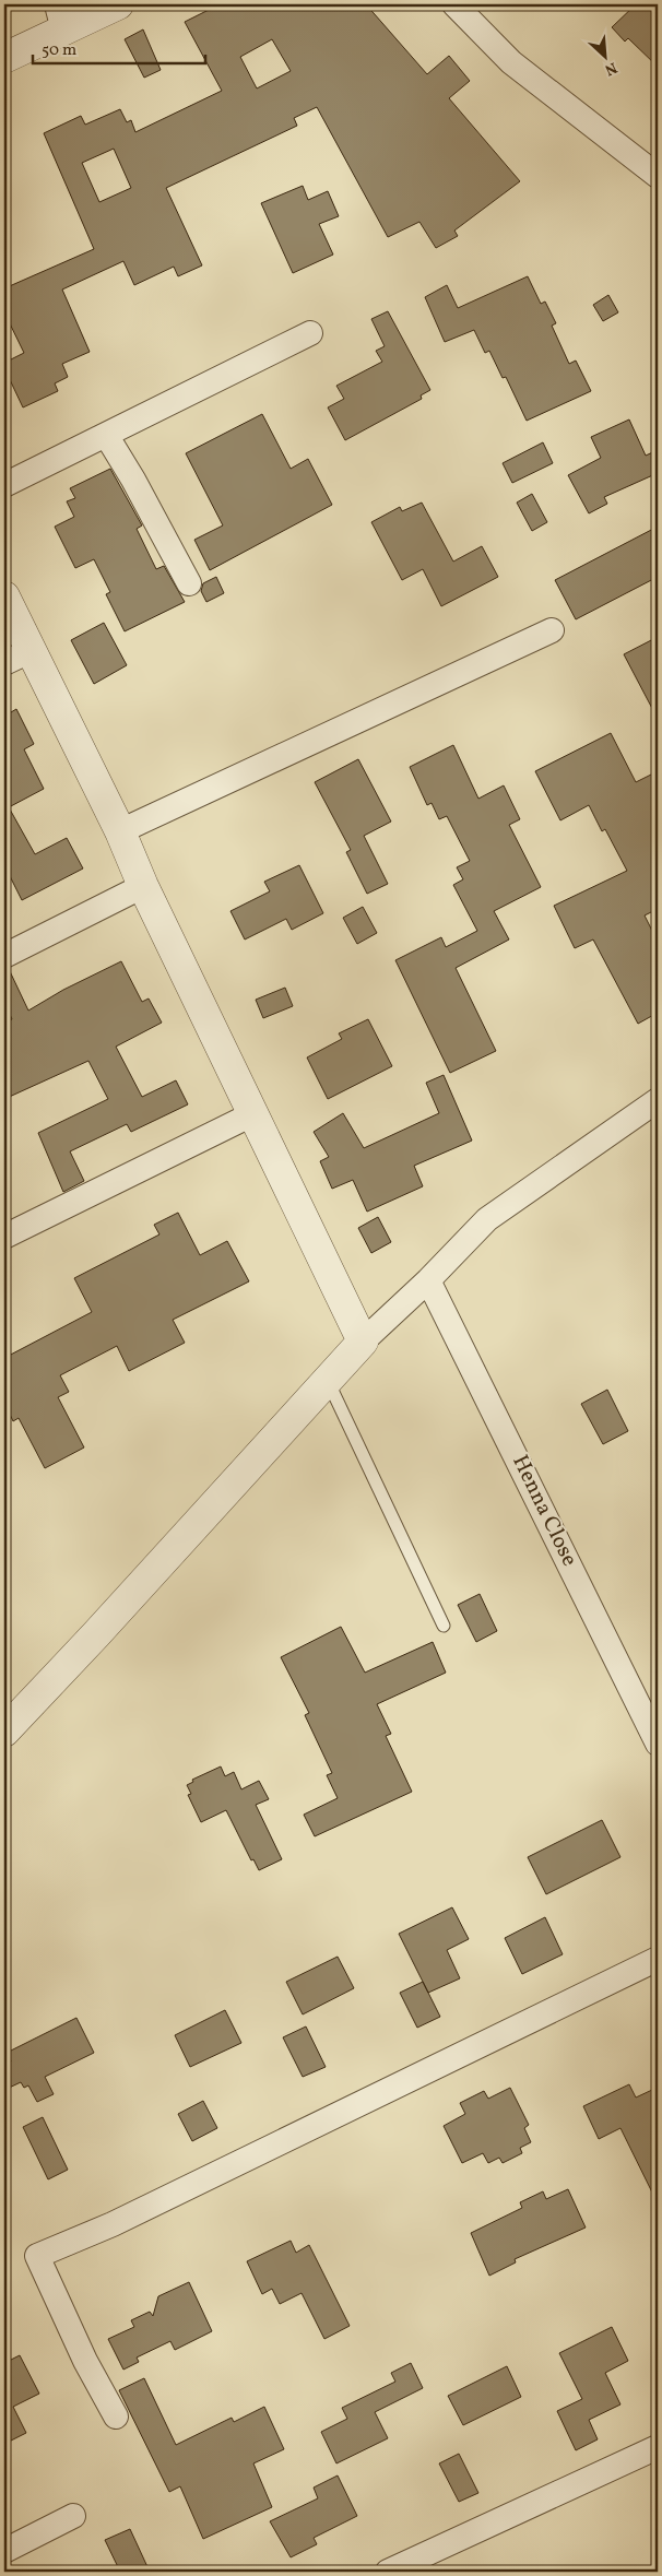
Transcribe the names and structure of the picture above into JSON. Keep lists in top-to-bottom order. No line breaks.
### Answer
{"streets":{"street":["Henna Close"]},"scale_bar":"50 m","north":"bottom right"}
